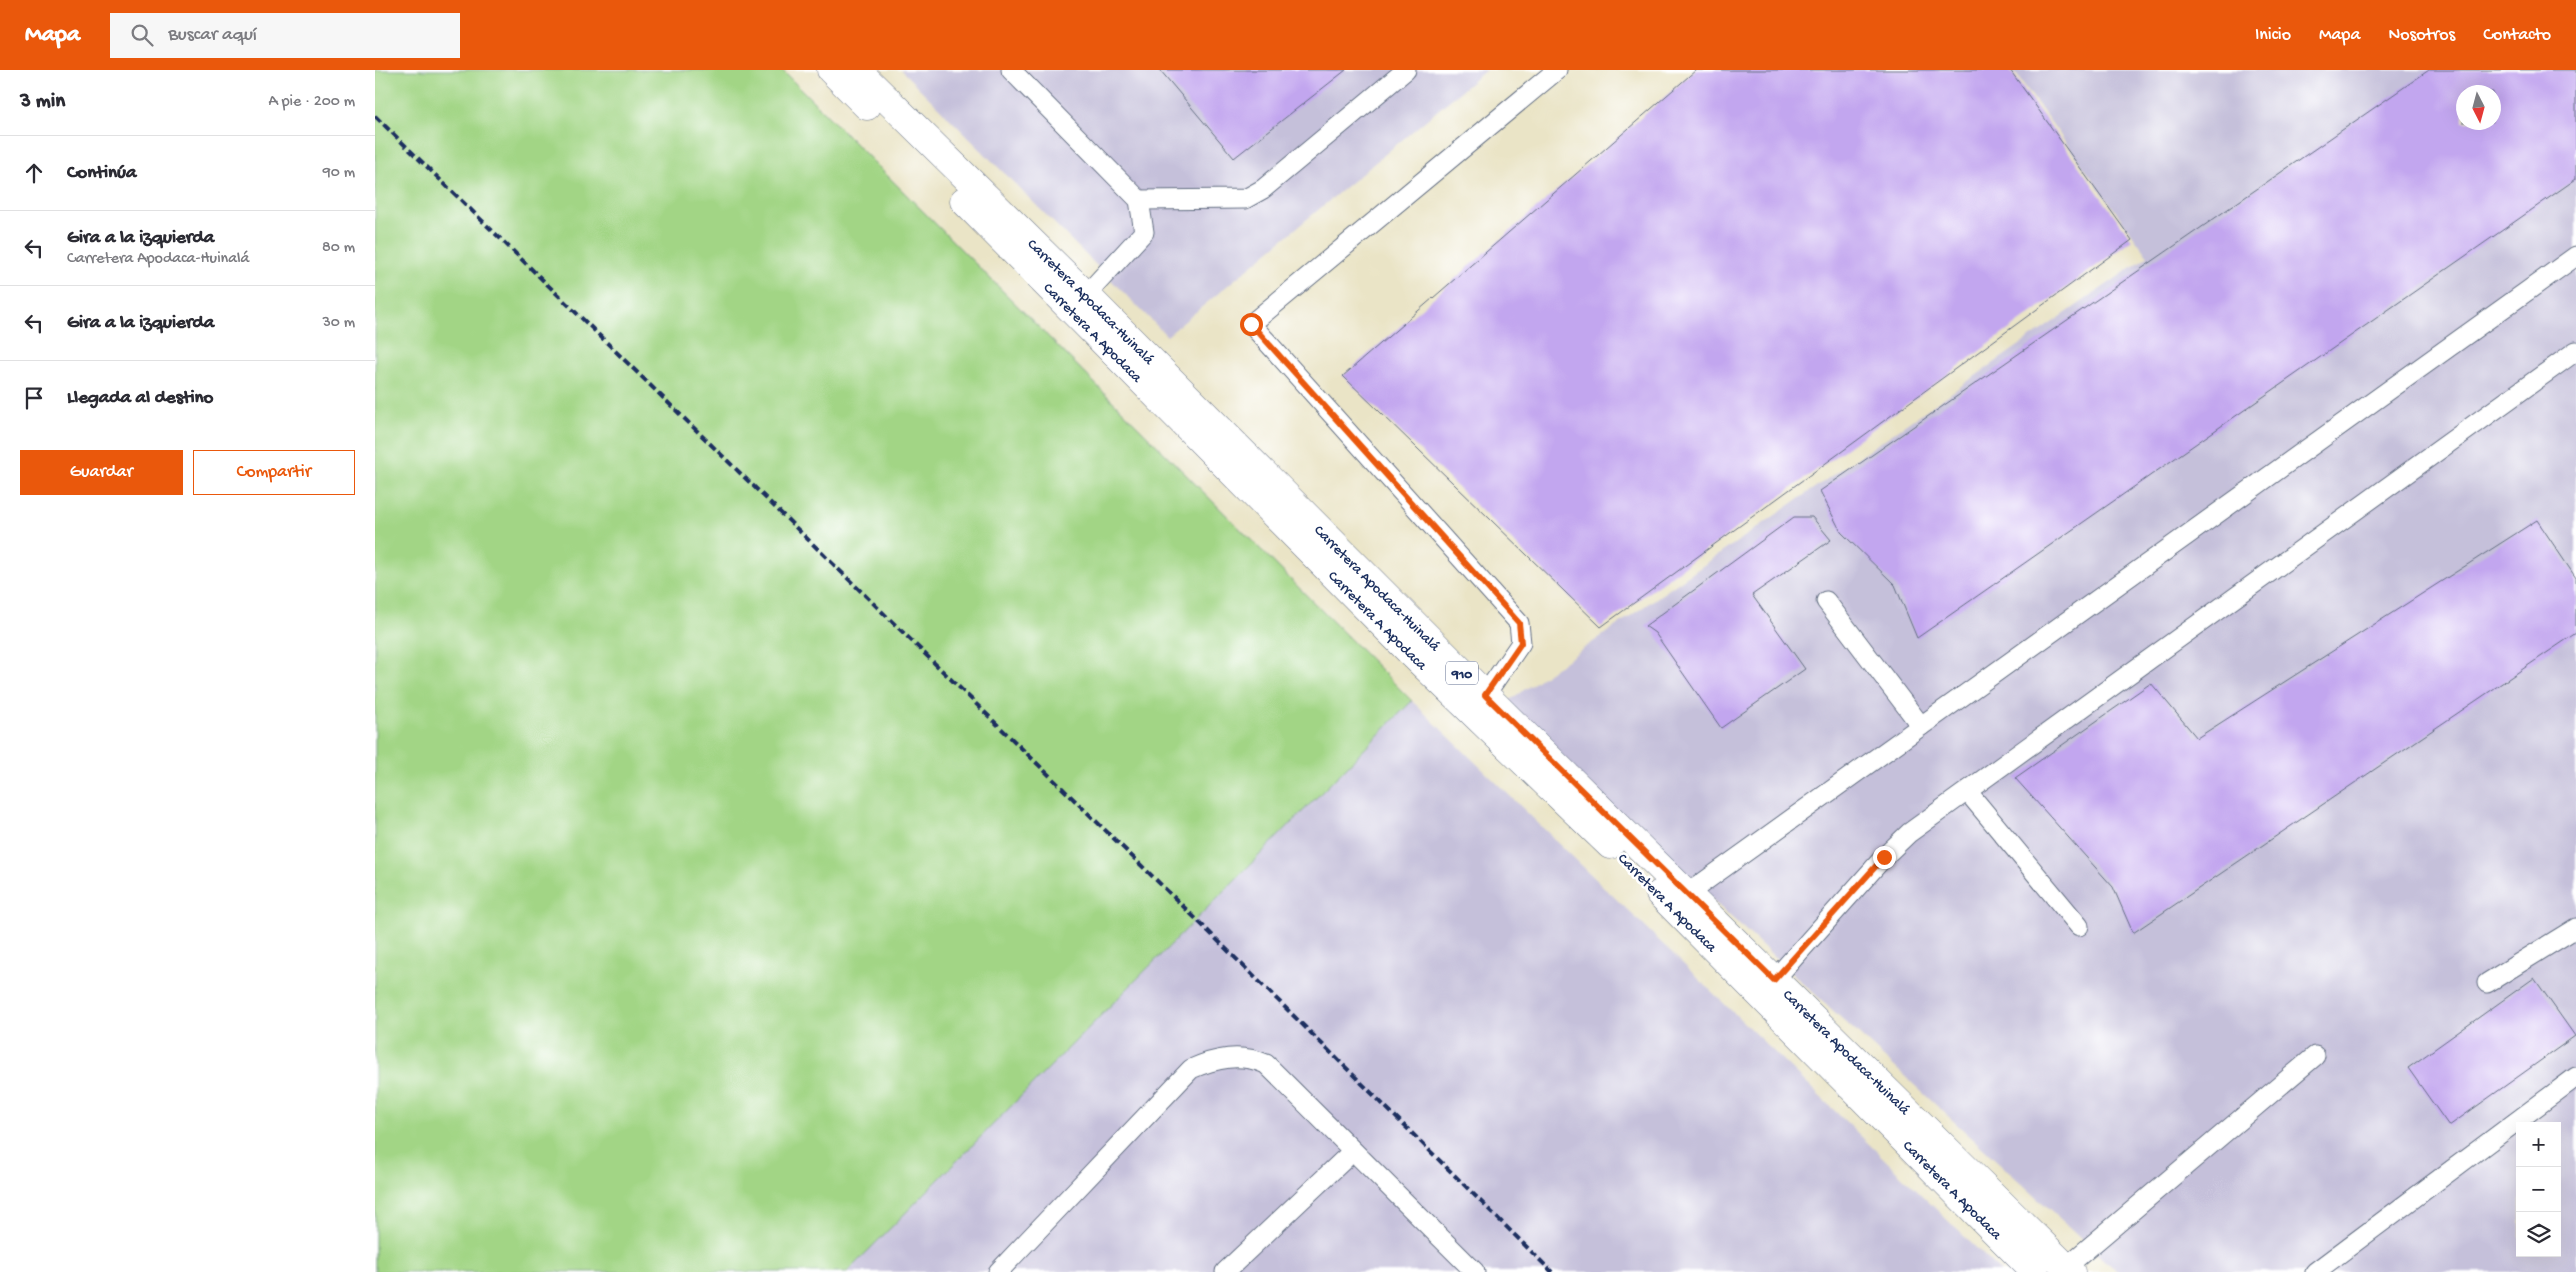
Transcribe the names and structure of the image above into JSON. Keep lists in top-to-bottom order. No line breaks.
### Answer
{"streets":{"main road":["Carretera Apodaca-Huinalá","Carretera A Apodaca","910"]},"north":"bottom","page":{"header":"Mapa","search":"Buscar aquí","nav":["Inicio","Mapa","Nosotros","Contacto"],"heading":["3 min","A pie · 200 m"],"list":[["Continúa","90 m"],["Gira a la izquierda","Carretera Apodaca-Huinalá","80 m"],["Gira a la izquierda","30 m"],"Llegada al destino"],"buttons":["Guardar","Compartir"],"map_buttons":["+","−"]}}
